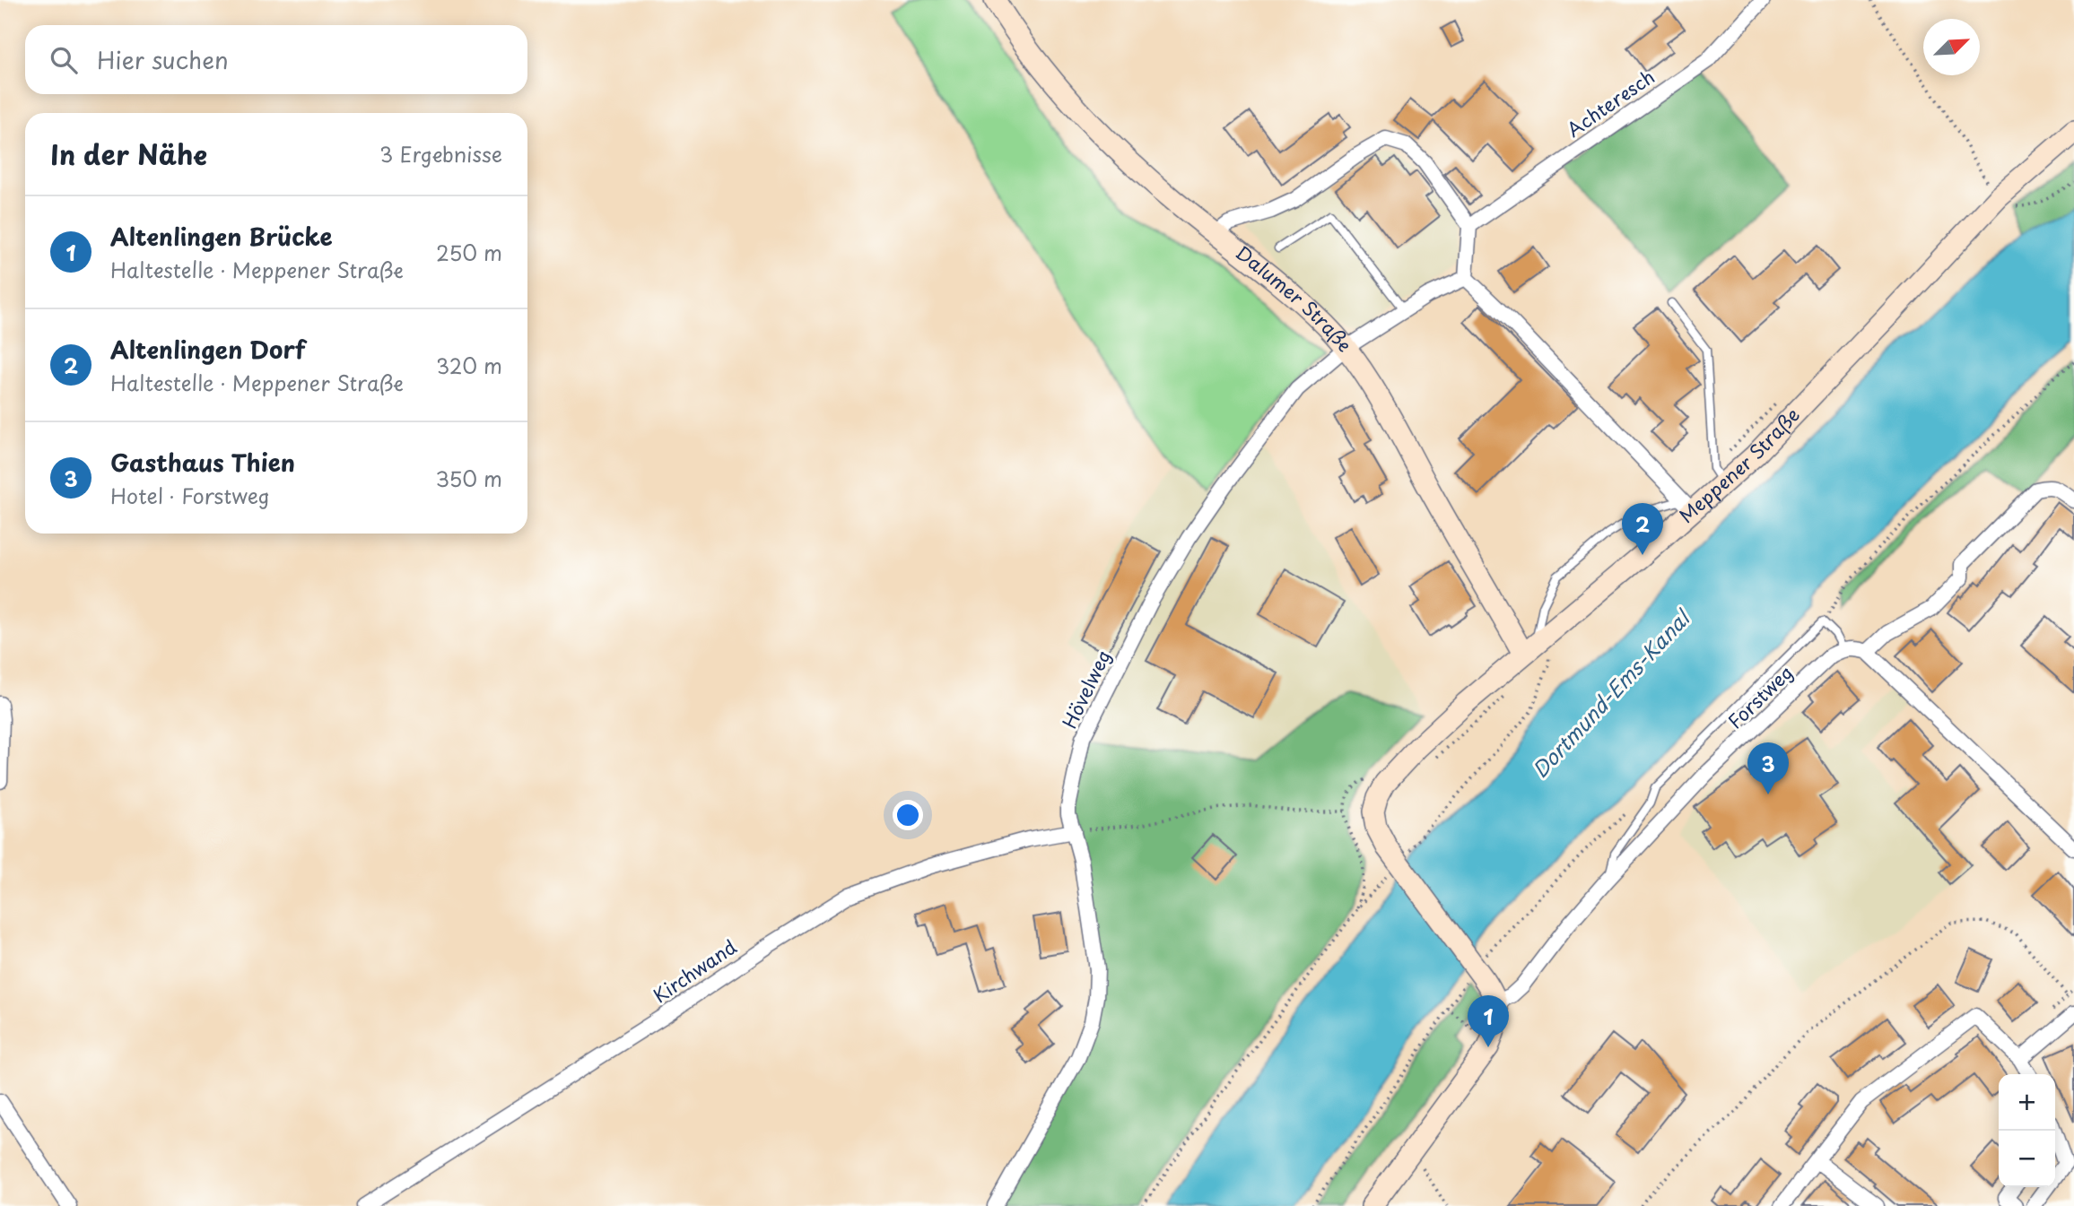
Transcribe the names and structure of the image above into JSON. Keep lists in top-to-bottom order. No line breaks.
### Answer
{"streets":{"main road":["Dalumer Straße","Meppener Straße"],"street":["Achteresch","Hövelweg","Forstweg","Kirchwand"]},"crossings":[["Dalumer Straße","Meppener Straße"],["Dalumer Straße","Hövelweg"],["Meppener Straße","Forstweg"],["Hövelweg","Kirchwand"]],"water":["Dortmund-Ems-Kanal"],"north":"top right","page":{"search":"Hier suchen","heading":["In der Nähe","3 Ergebnisse"],"list":[{"mark":"1","name":"Altenlingen Brücke","note":"Haltestelle · Meppener Straße","value":"250 m"},{"mark":"2","name":"Altenlingen Dorf","note":"Haltestelle · Meppener Straße","value":"320 m"},{"mark":"3","name":"Gasthaus Thien","note":"Hotel · Forstweg","value":"350 m"}],"pins":["2","3","1"],"map_buttons":["+","−"]}}
